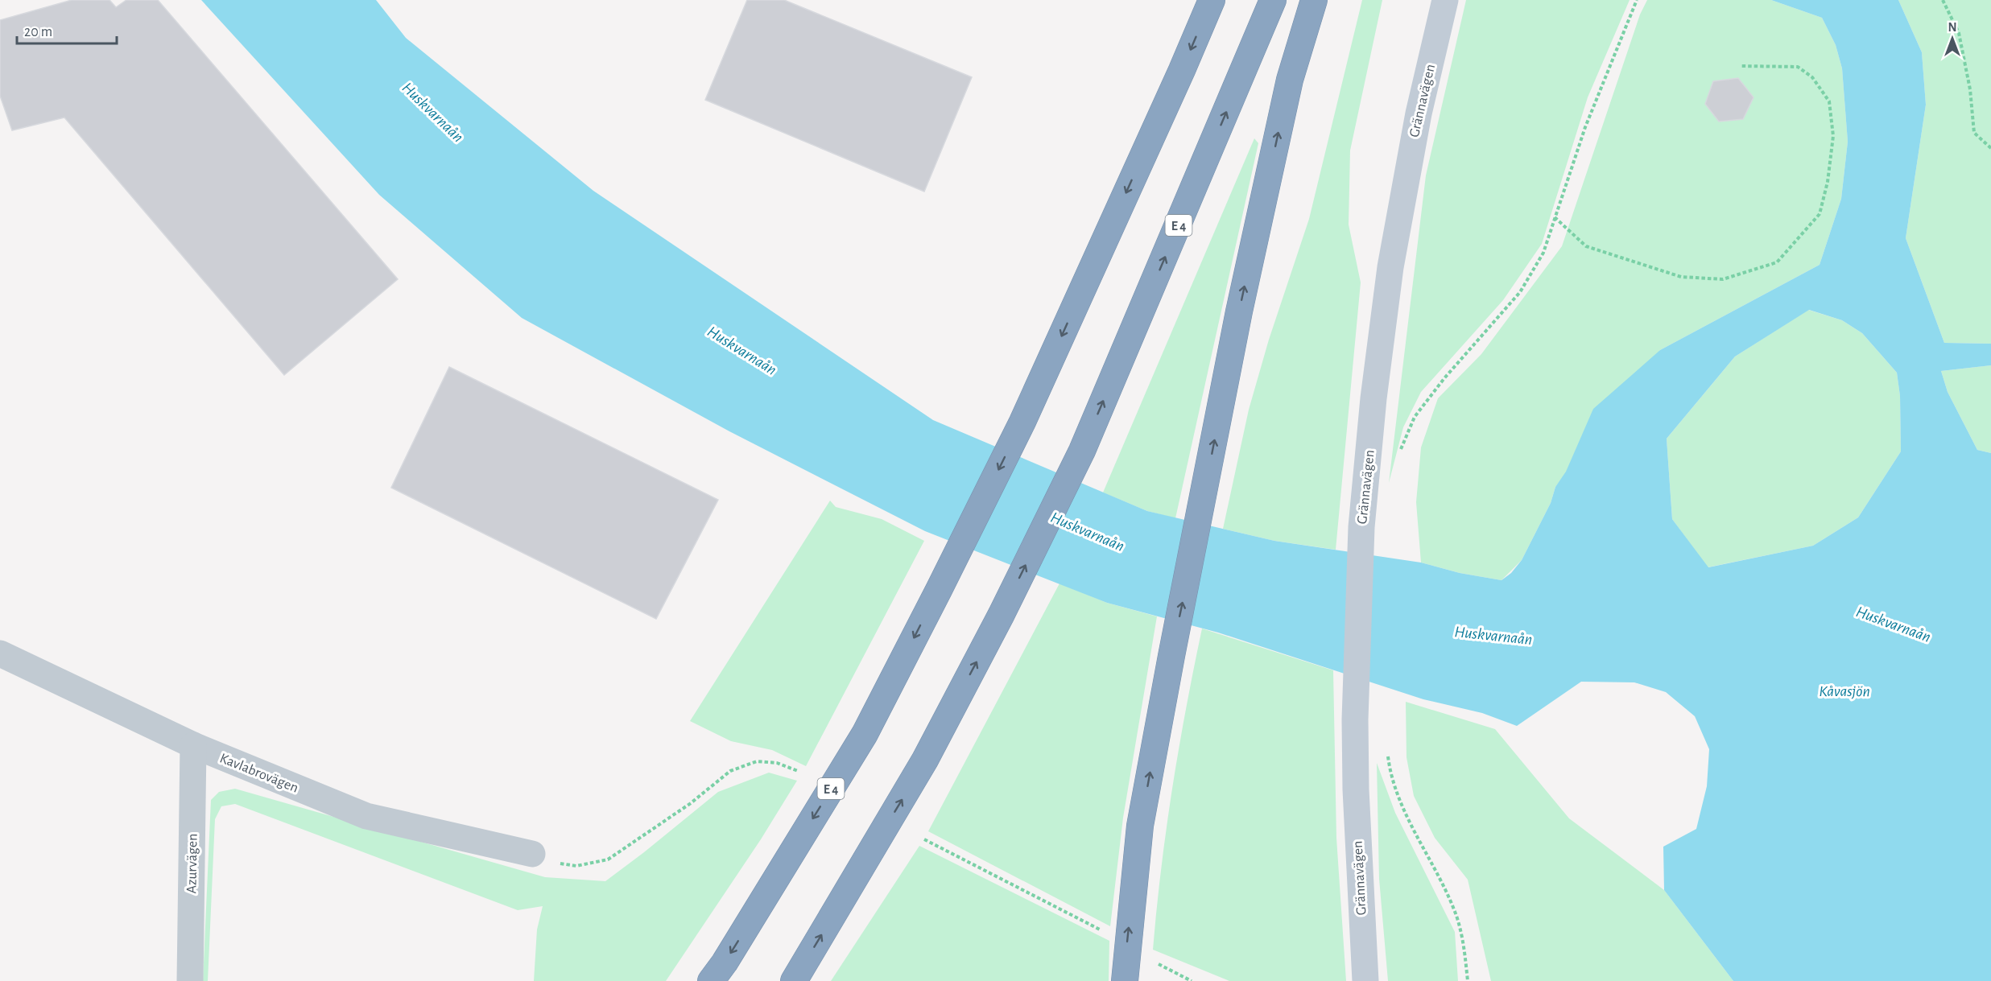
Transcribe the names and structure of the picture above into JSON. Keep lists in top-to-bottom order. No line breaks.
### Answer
{"streets":{"highway":["E 4"],"main road":["Grännavägen"],"street":["Kavlabrovägen","Azurvägen"]},"crossings":[["Kavlabrovägen","Azurvägen"]],"water":["Huskvarnaån","Kåvasjön"],"scale_bar":"20 m","north":"top"}
